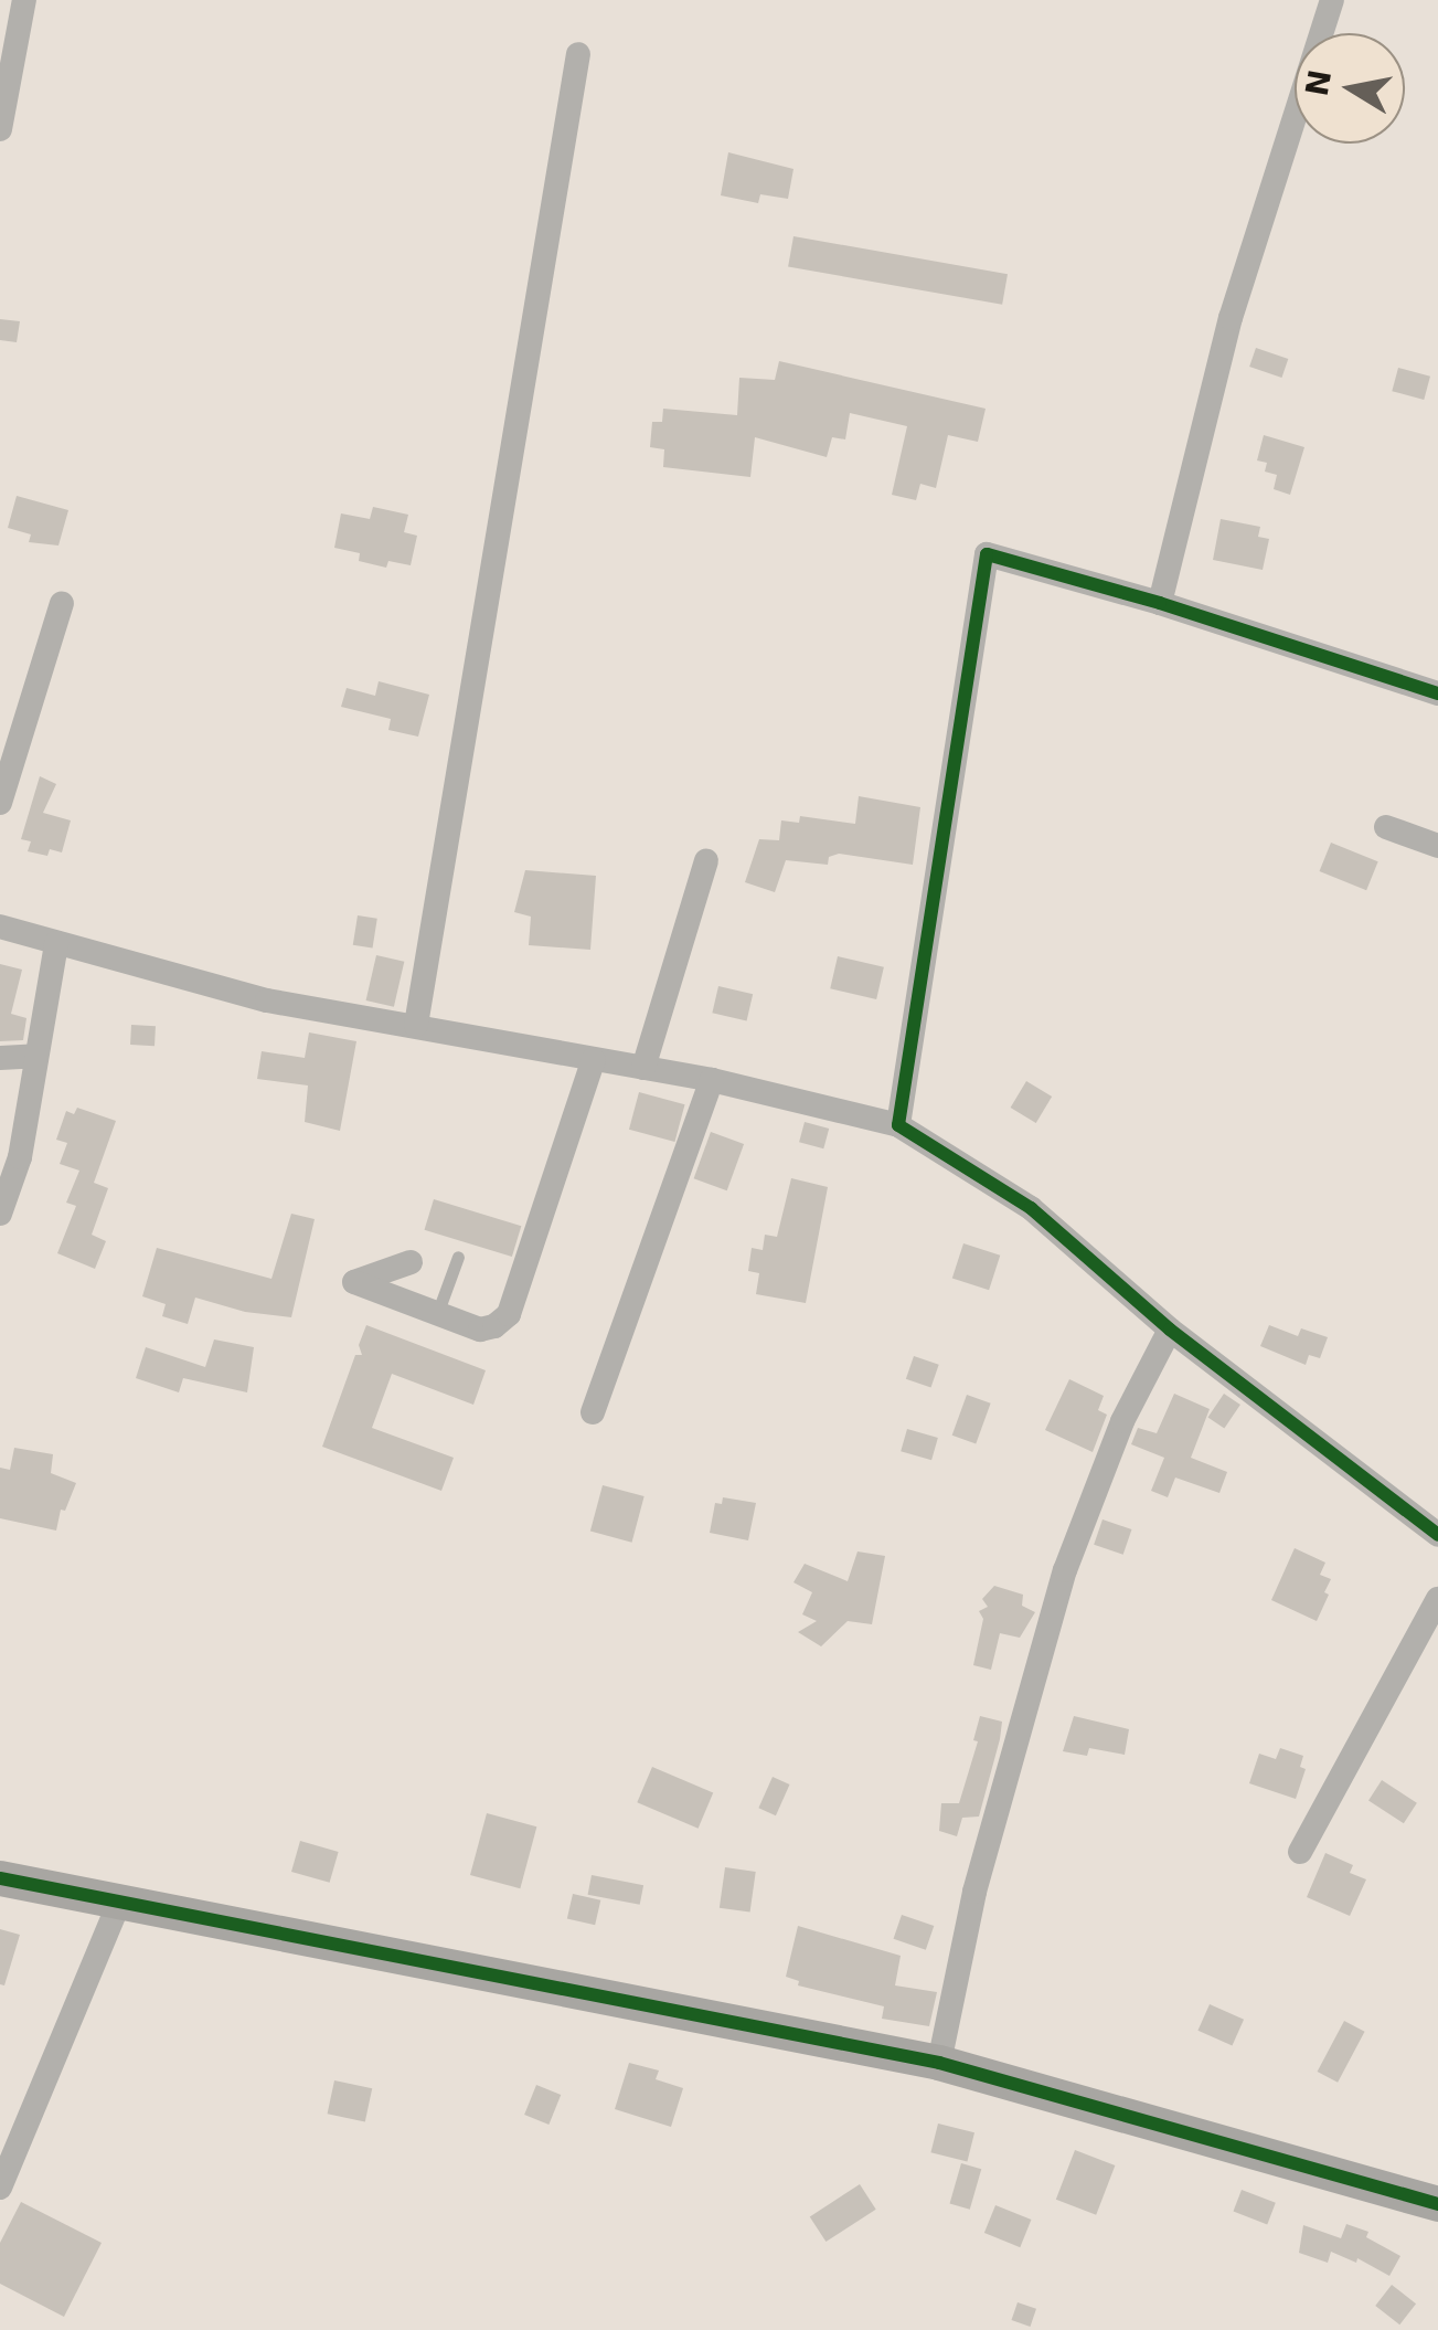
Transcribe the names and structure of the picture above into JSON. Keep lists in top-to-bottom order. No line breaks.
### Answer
{"north":"left"}
